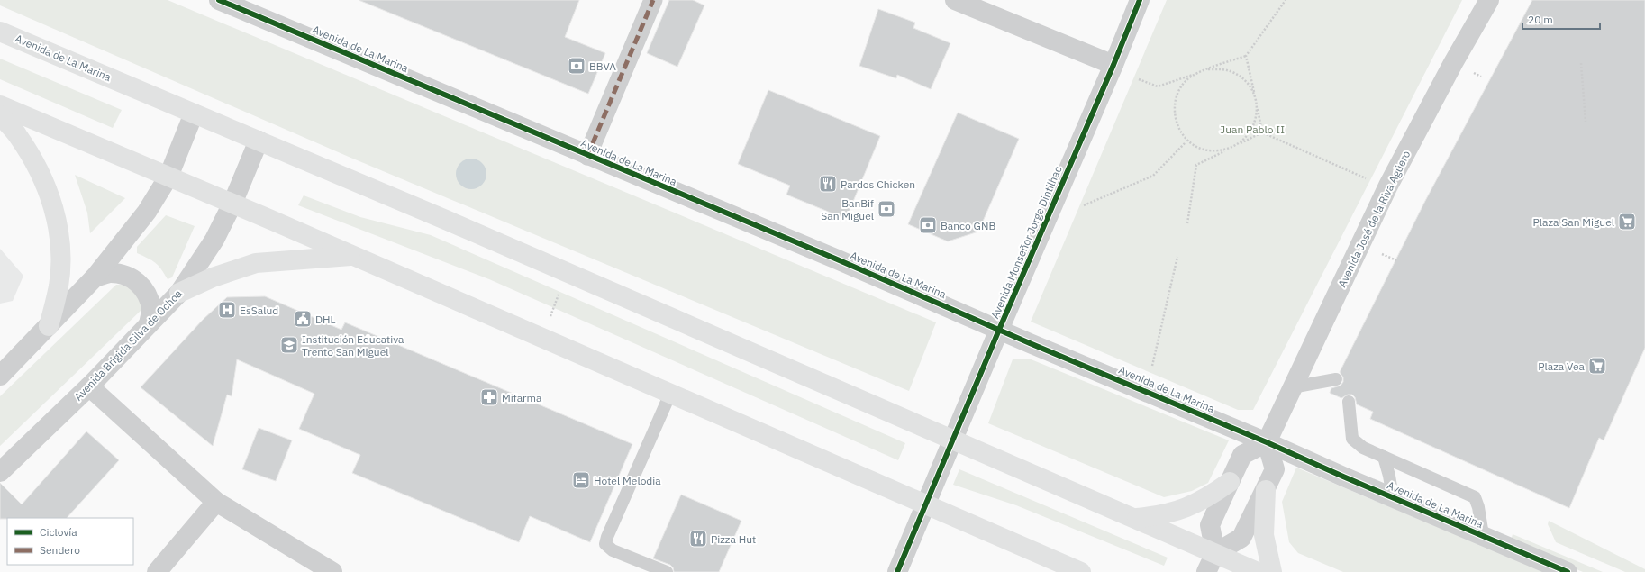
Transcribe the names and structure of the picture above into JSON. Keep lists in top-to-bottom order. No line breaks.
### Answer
{"streets":{"main road":["Avenida de La Marina"],"street":["Avenida José de la Riva Agüero","Avenida Monseñor Jorge Dintilhac","Avenida Brigida Silva de Ochoa"]},"crossings":[["Avenida de La Marina","Avenida José de la Riva Agüero"],["Avenida de La Marina","Avenida Monseñor Jorge Dintilhac"],["Avenida de La Marina","Avenida Brigida Silva de Ochoa"]],"parks":["Juan Pablo II"],"places":{"bank":["BBVA","BanBif San Miguel","Banco GNB"],"restaurant":["Pardos Chicken","Pizza Hut"],"supermarket":["Plaza San Miguel","Plaza Vea"],"hospital":["EsSalud"],"public building":["DHL"],"school or university":["Institución Educativa Trento San Miguel"],"pharmacy":["Mifarma"],"hotel":["Hotel Melodia"]},"legend":["Ciclovía","Sendero"],"scale_bar":"20 m"}
